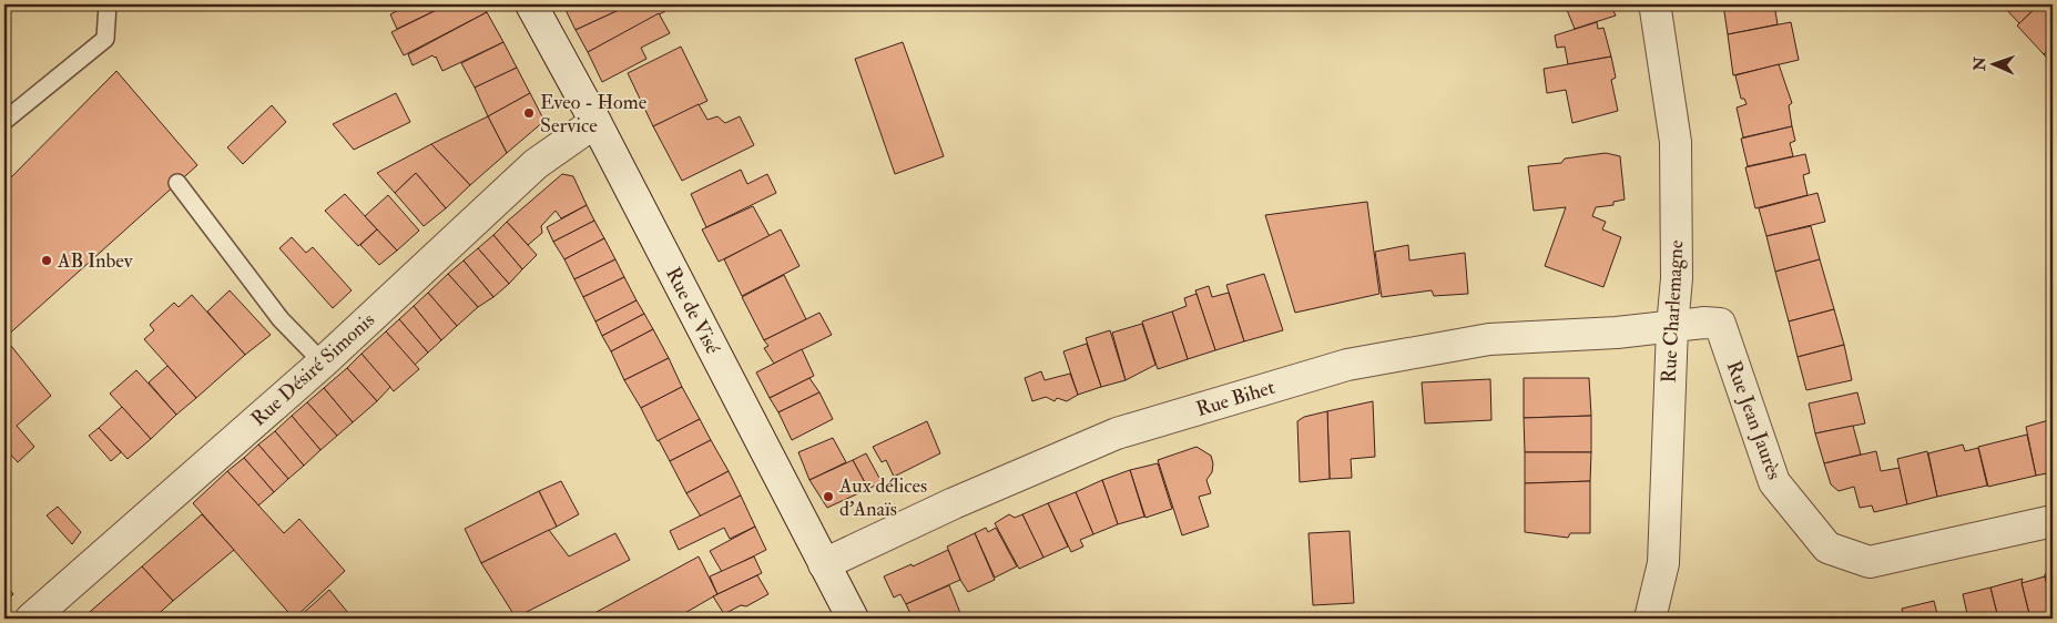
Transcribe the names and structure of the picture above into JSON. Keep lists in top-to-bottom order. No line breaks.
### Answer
{"streets":{"street":["Rue de Visé","Rue Charlemagne","Rue Désiré Simonis","Rue Bihet","Rue Jean Jaurès"]},"crossings":[["Rue de Visé","Rue Désiré Simonis"],["Rue de Visé","Rue Bihet"],["Rue Charlemagne","Rue Bihet"],["Rue Charlemagne","Rue Jean Jaurès"],["Rue Bihet","Rue Jean Jaurès"]],"places":["Eveo - Home Service","AB Inbev","Aux délices d'Anaïs"],"north":"left"}
